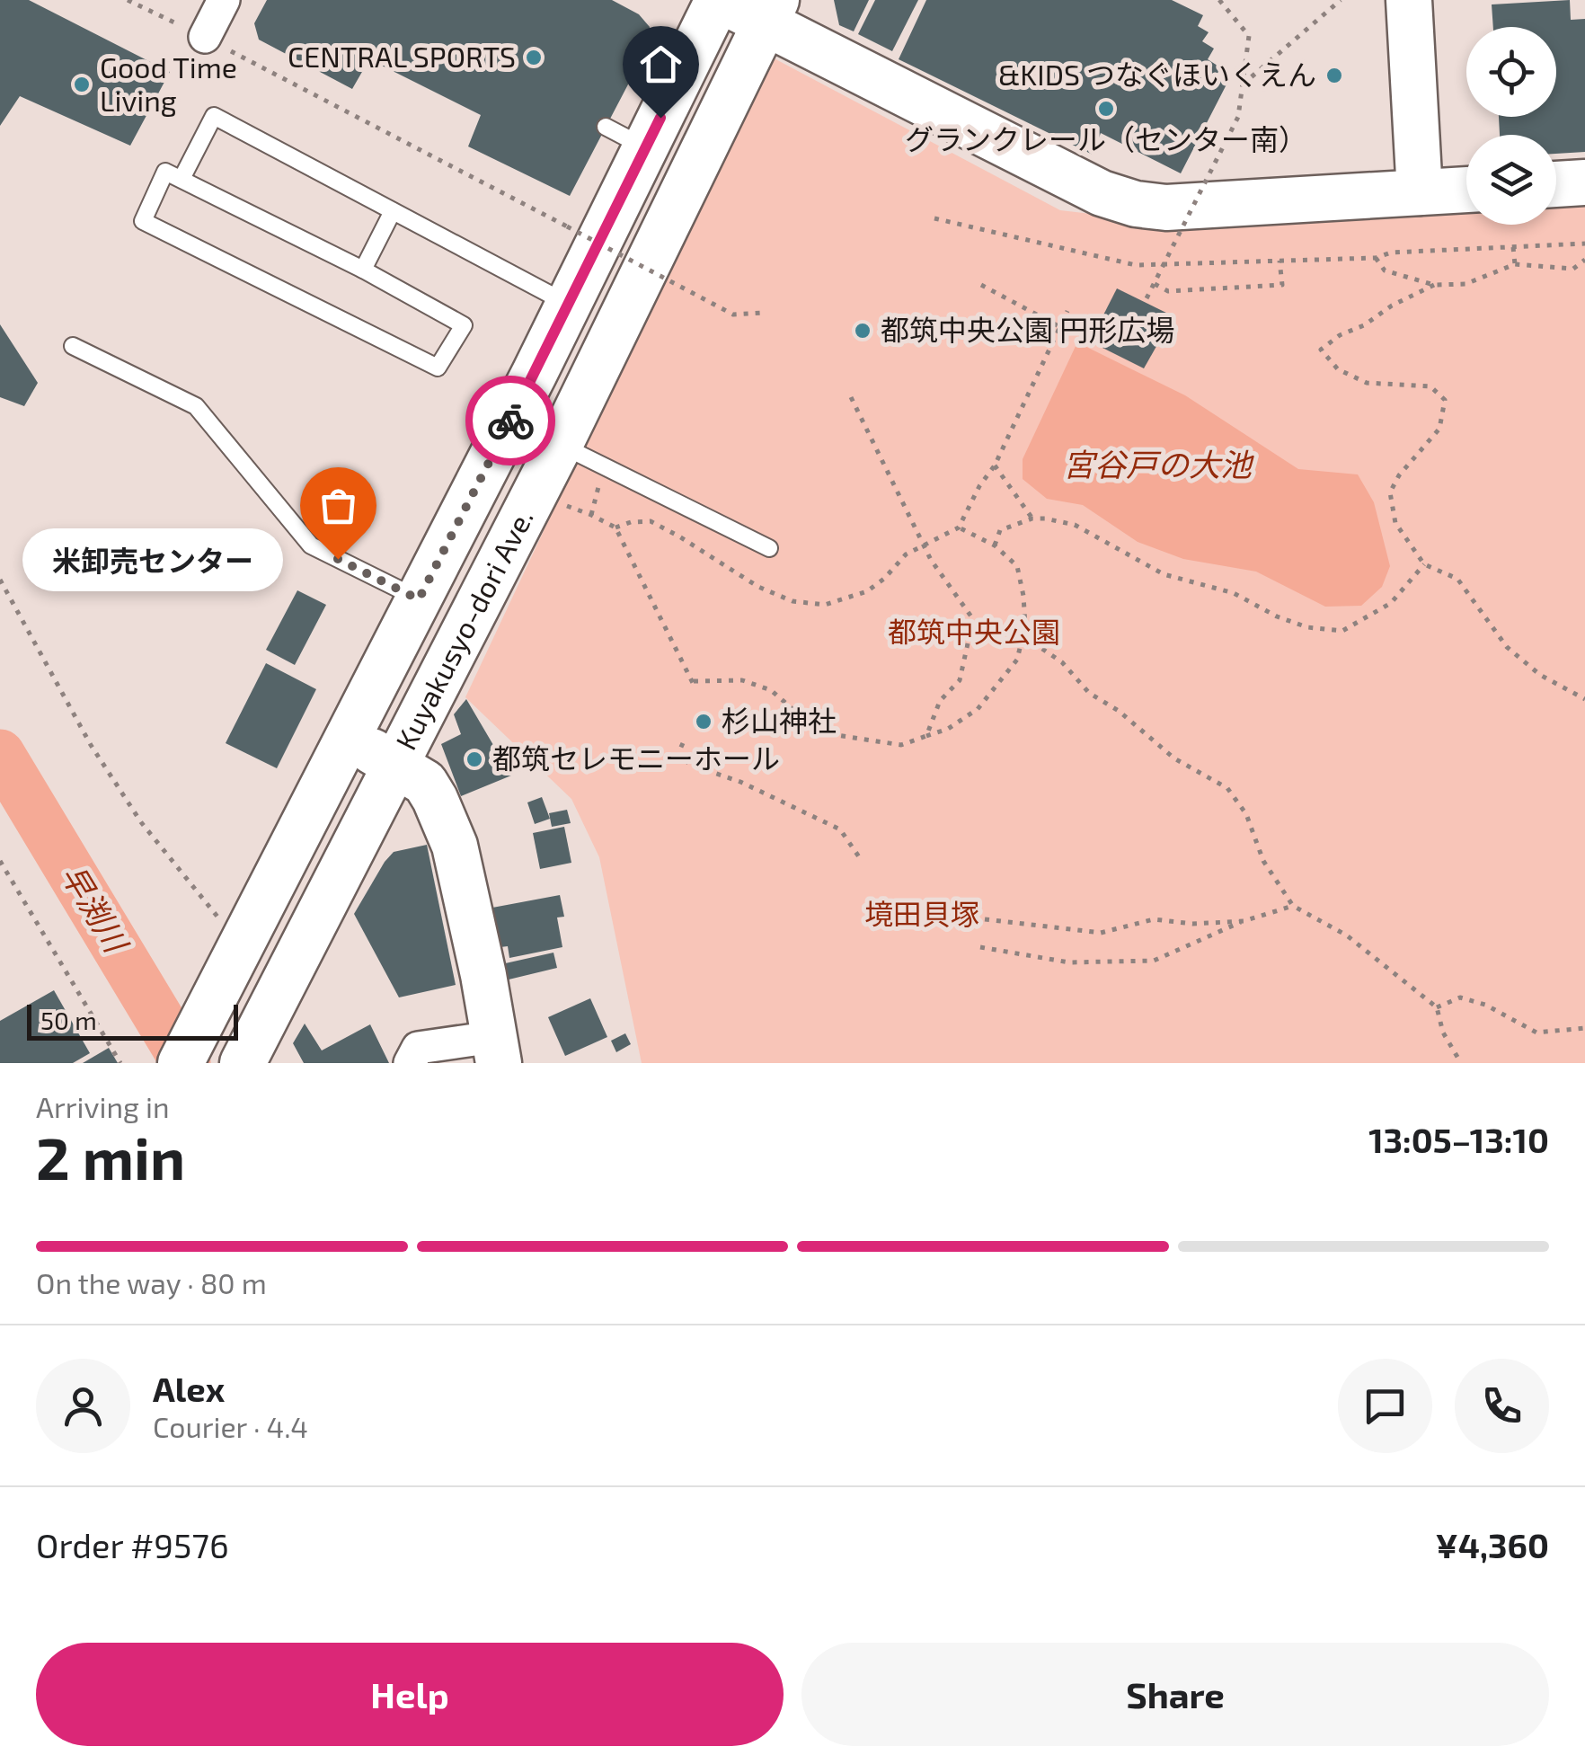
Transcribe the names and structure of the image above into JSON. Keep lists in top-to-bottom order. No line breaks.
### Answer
{"streets":{"street":["Kuyakusyo-dori Ave."]},"water":["宮谷戸の大池","早渕川"],"parks":["都筑中央公園","境田貝塚"],"places":["CENTRAL SPORTS","&KIDS つなぐほいくえん","Good Time Living","グランクレール（センター南）","都筑中央公園 円形広場","米卸売センター","杉山神社","都筑セレモニーホール"],"scale_bar":"50 m","page":{"bubble":"米卸売センター","scale":"50 m","heading":["2 min","Arriving in","13:05–13:10"],"panel":["Alex","Courier · 4.4","Order #9576","¥4,360"],"bar":"On the way · 80 m","buttons":["Help","Share"]}}
